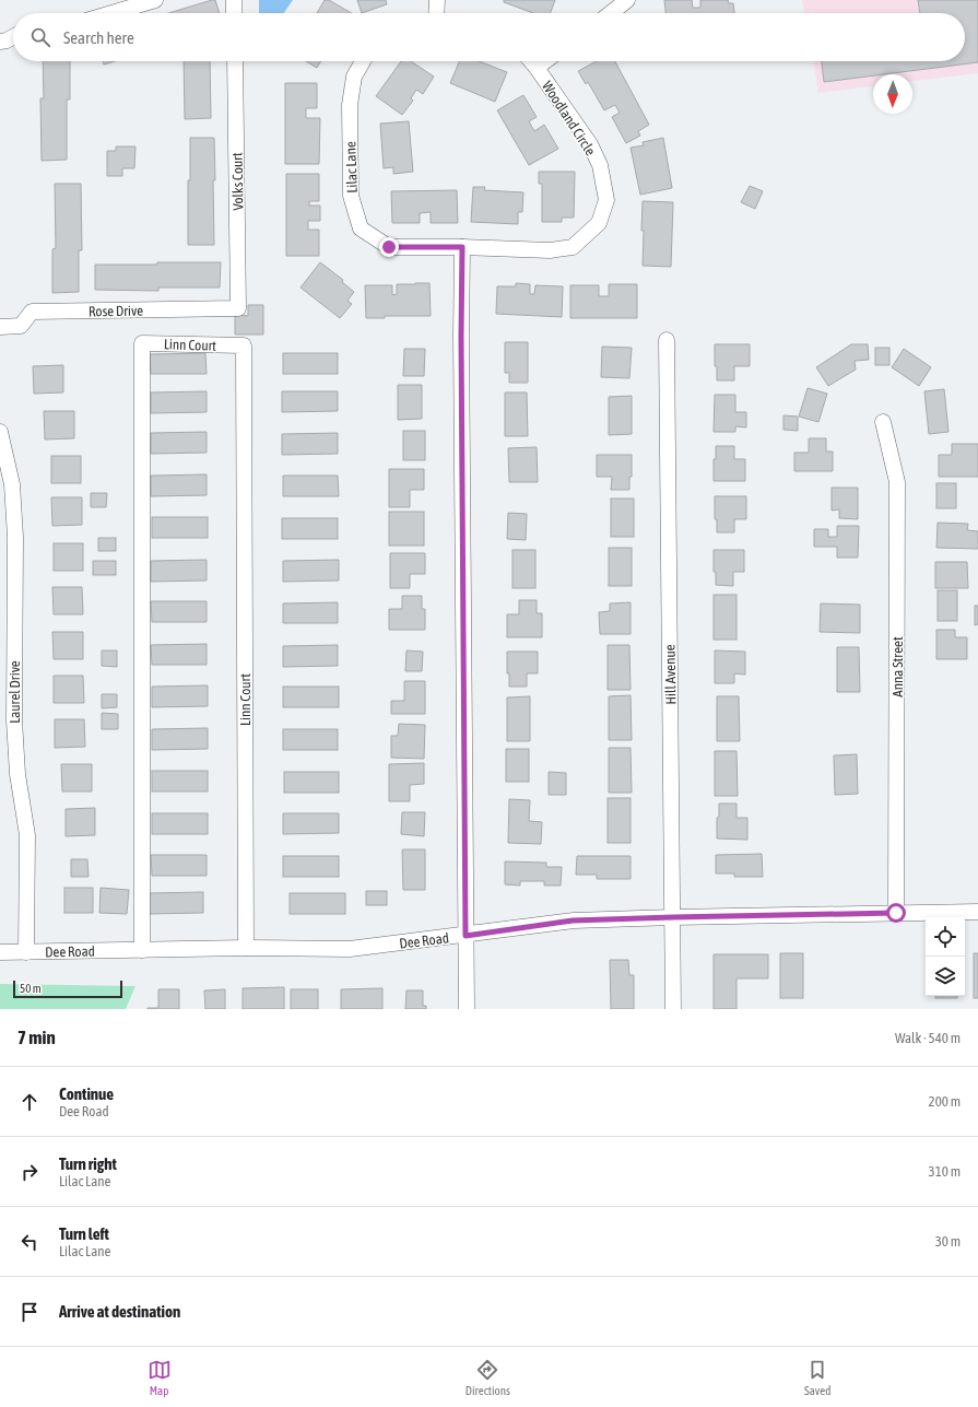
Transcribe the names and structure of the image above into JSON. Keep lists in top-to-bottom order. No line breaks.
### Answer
{"streets":{"street":["Woodland Circle","Lilac Lane","Volks Court","Rose Drive","Linn Court","Anna Street","Hill Avenue","Laurel Drive","Dee Road"]},"crossings":[["Woodland Circle","Lilac Lane"],["Volks Court","Rose Drive"],["Linn Court","Dee Road"],["Anna Street","Dee Road"],["Hill Avenue","Dee Road"],["Laurel Drive","Dee Road"]],"scale_bar":"50 m","north":"bottom","page":{"search":"Search here","scale":"50 m","heading":["7 min","Walk · 540 m"],"list":[["Continue","Dee Road","200 m"],["Turn right","Lilac Lane","310 m"],["Turn left","Lilac Lane","30 m"],"Arrive at destination"],"nav":["Map","Directions","Saved"]}}
